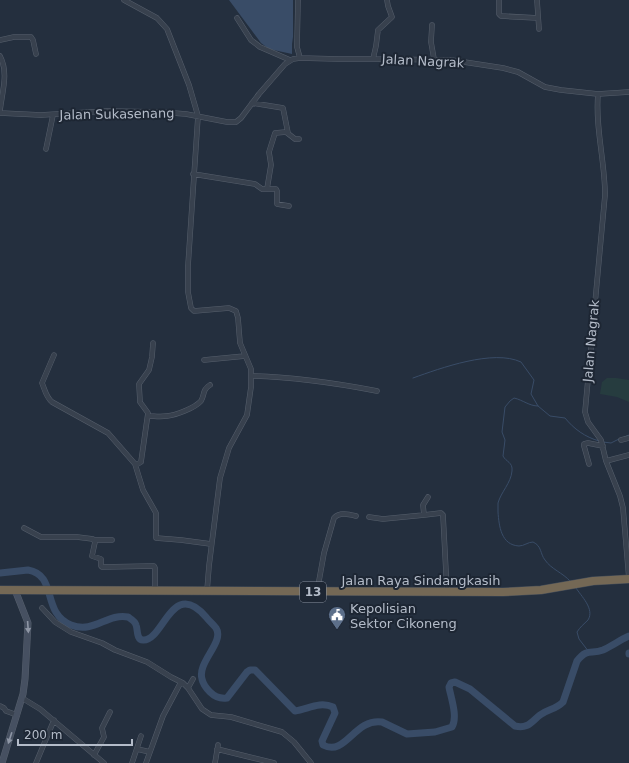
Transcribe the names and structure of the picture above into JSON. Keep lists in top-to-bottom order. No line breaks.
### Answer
{"streets":{"highway":["Jalan Raya Sindangkasih","13"],"street":["Jalan Nagrak","Jalan Sukasenang"]},"crossings":[["Jalan Nagrak","Jalan Raya Sindangkasih"],["Jalan Raya Sindangkasih","13"]],"places":{"public building":["Kepolisian Sektor Cikoneng"]},"scale_bar":"200 m"}
